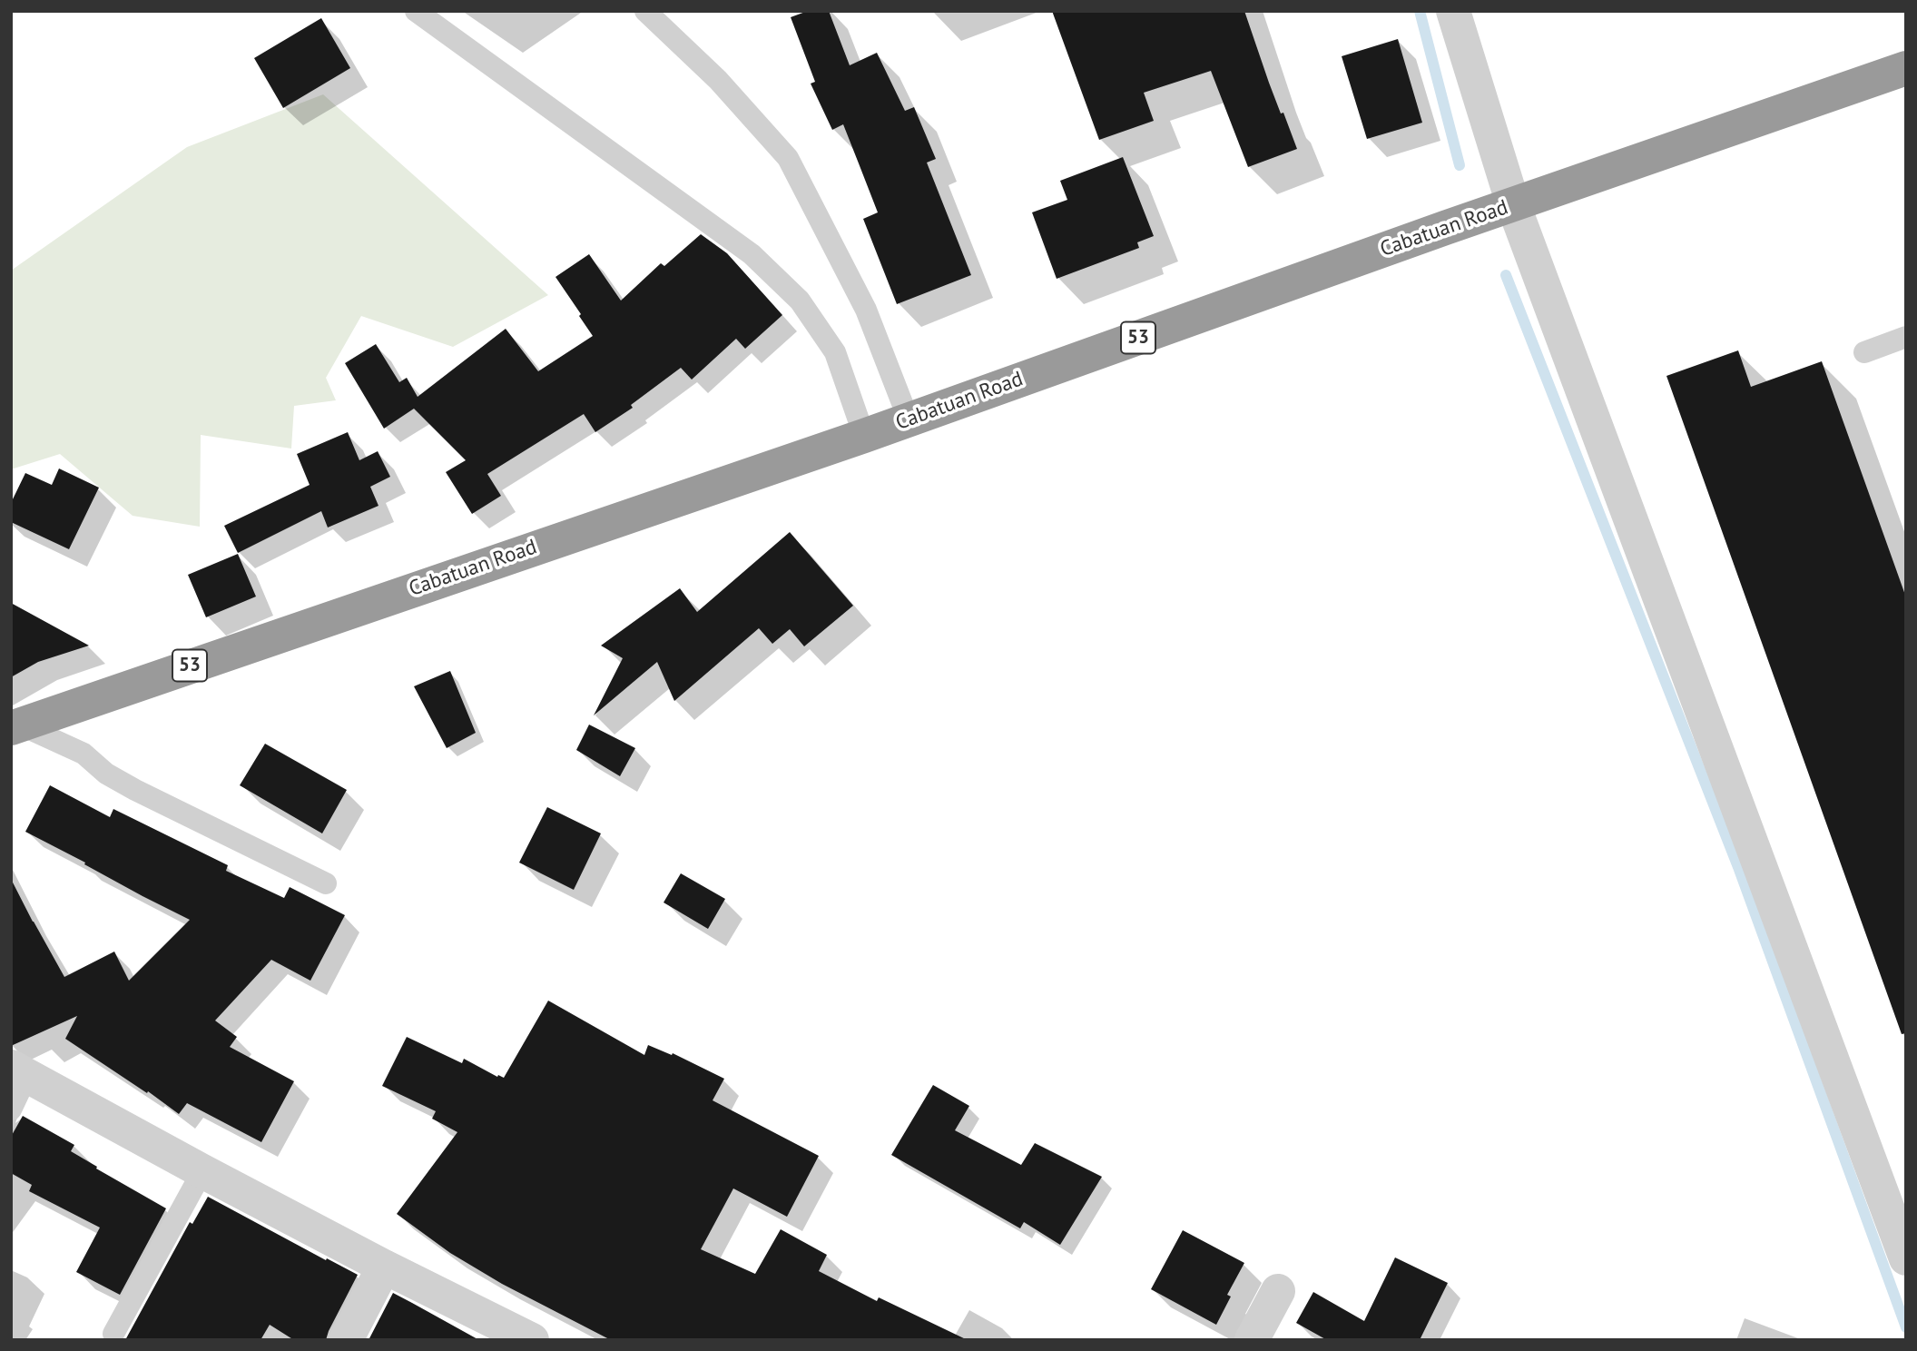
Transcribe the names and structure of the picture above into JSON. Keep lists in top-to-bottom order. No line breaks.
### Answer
{"streets":{"highway":["Cabatuan Road","53"]}}
